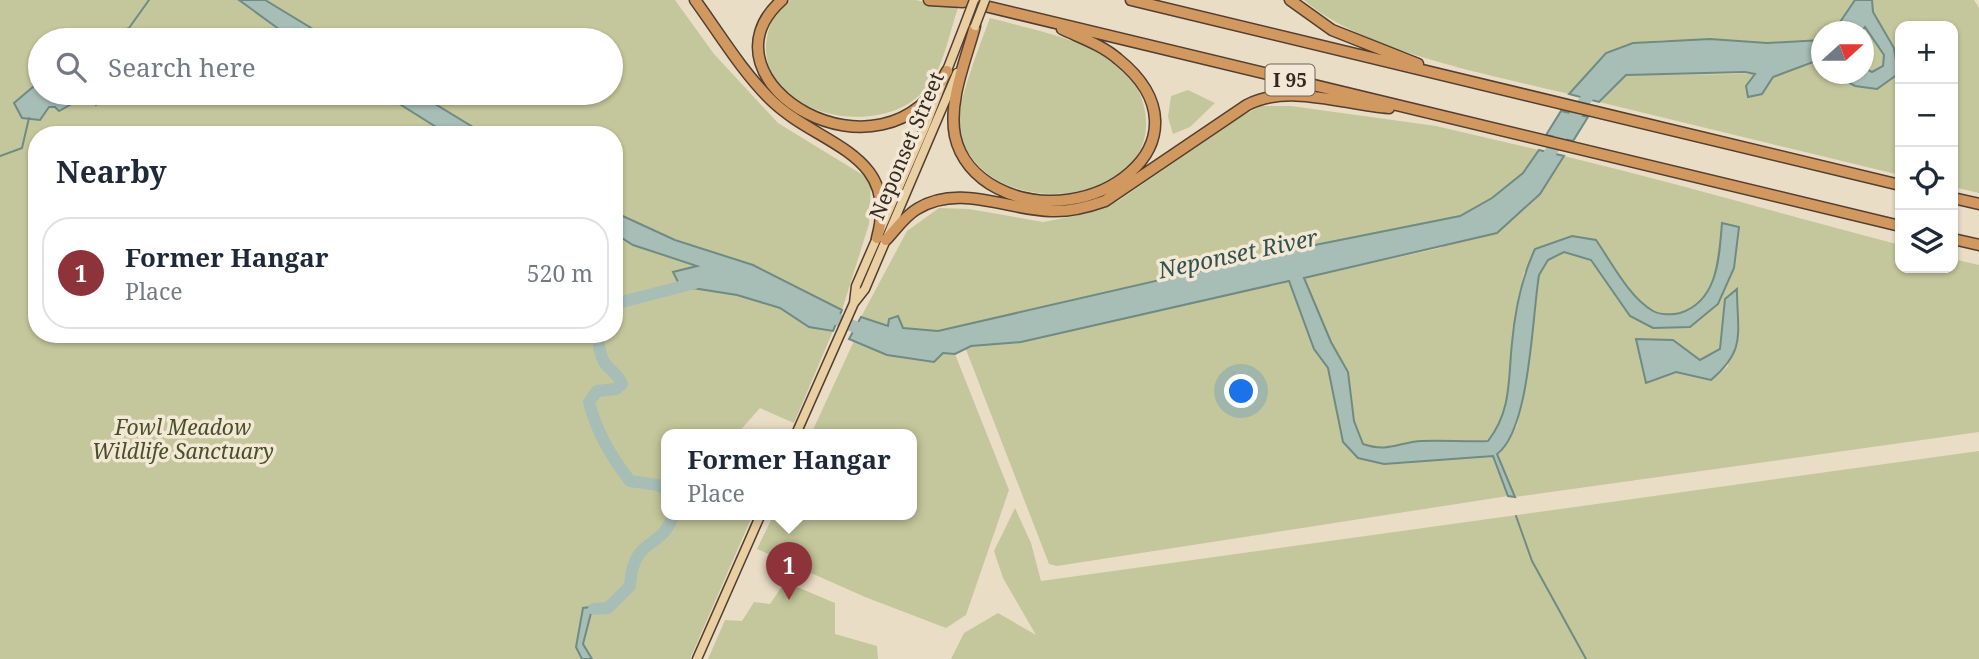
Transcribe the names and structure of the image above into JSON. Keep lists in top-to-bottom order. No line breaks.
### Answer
{"streets":{"highway":["I 95"],"main road":["Neponset Street"]},"crossings":[["I 95","Neponset Street"]],"water":["Neponset River"],"parks":["Fowl Meadow Wildlife Sanctuary"],"north":"right","page":{"map_buttons":["+","−"],"search":"Search here","heading":"Nearby","list":[{"mark":"1","name":"Former Hangar","note":"Place","value":"520 m"}],"popup":["Former Hangar","Place"],"pins":"1"}}
